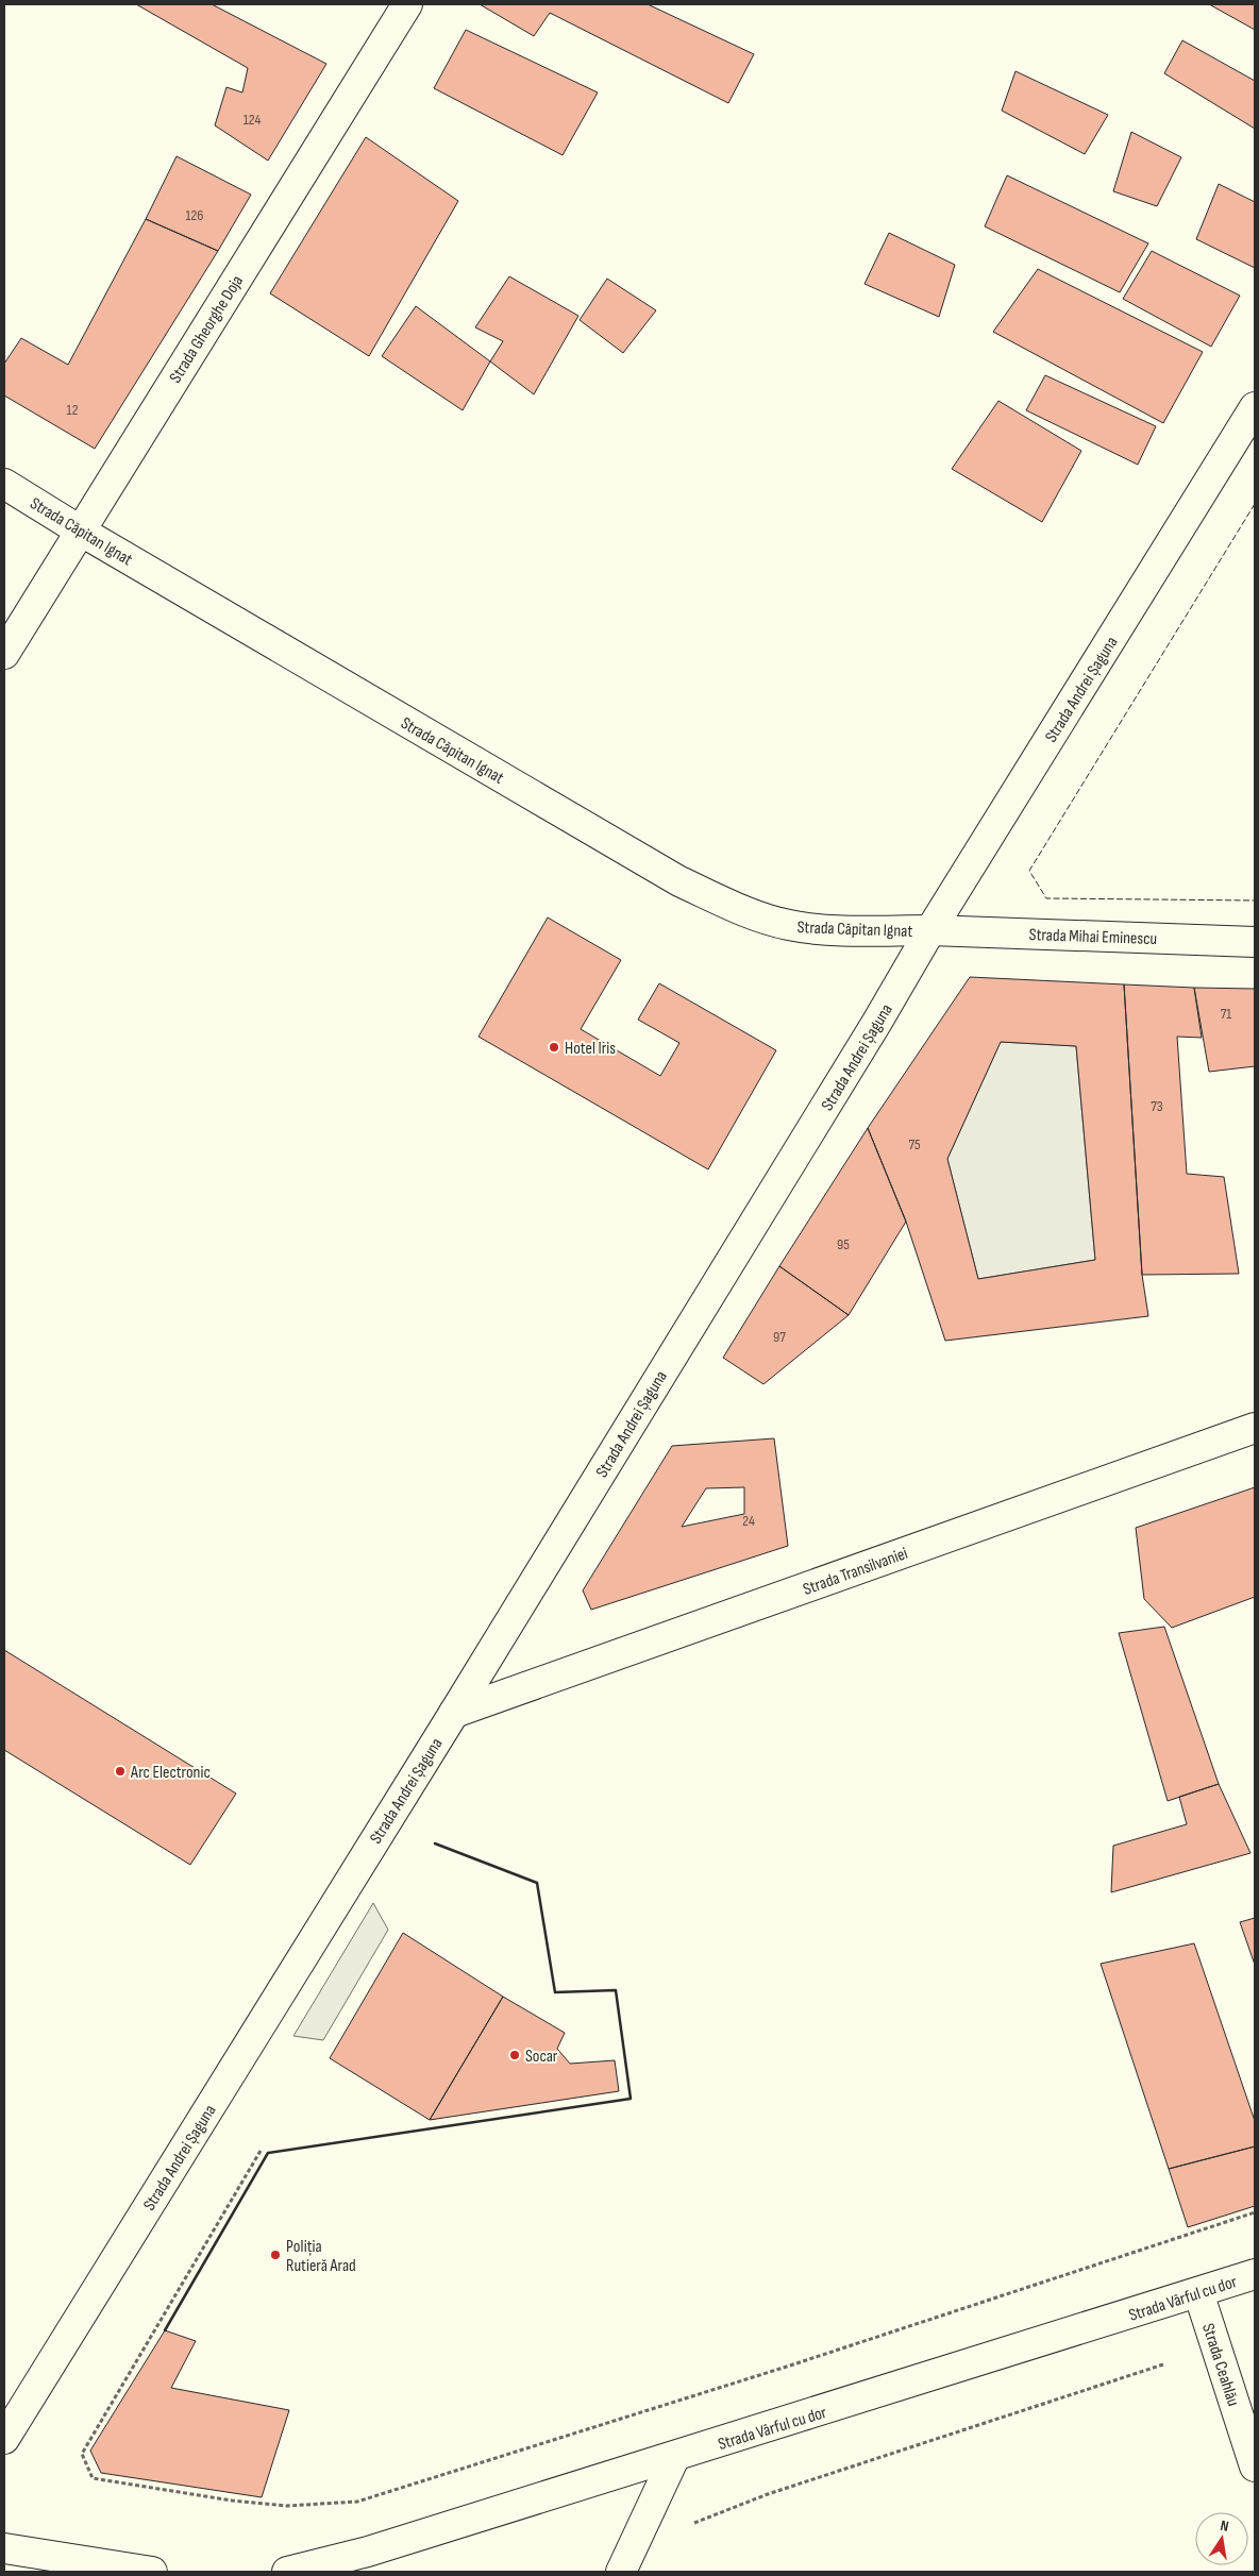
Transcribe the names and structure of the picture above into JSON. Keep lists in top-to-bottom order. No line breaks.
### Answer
{"streets":{"street":["Strada Gheorghe Doja","Strada Căpitan Ignat","Strada Andrei Șaguna","Strada Mihai Eminescu","Strada Transilvaniei","Strada Vârful cu dor","Strada Ceahlău"]},"crossings":[["Strada Gheorghe Doja","Strada Căpitan Ignat"],["Strada Căpitan Ignat","Strada Andrei Șaguna"],["Strada Căpitan Ignat","Strada Mihai Eminescu"],["Strada Andrei Șaguna","Strada Mihai Eminescu"],["Strada Andrei Șaguna","Strada Transilvaniei"],["Strada Vârful cu dor","Strada Ceahlău"]],"places":["Hotel Iris","Arc Electronic","Socar","Poliția Rutieră Arad"],"house_numbers":["124","126","12","71","73","75","95","97","24"],"north":"top"}
